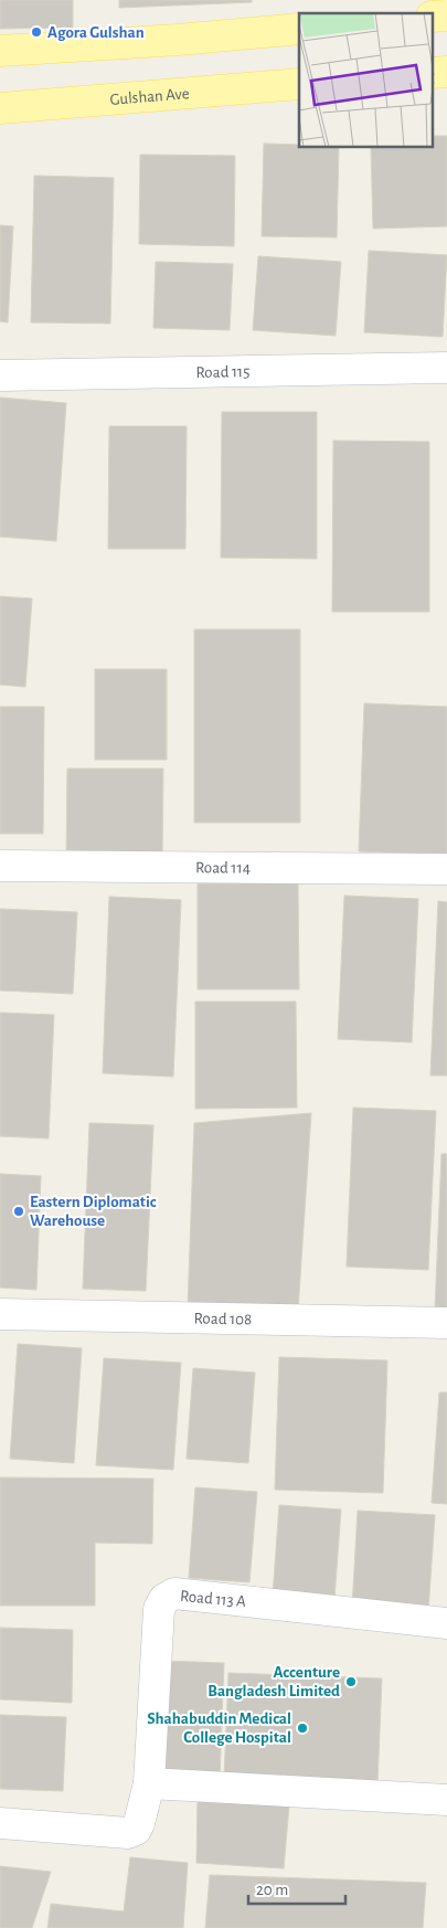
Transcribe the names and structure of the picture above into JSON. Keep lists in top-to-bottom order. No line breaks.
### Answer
{"streets":{"main road":["Gulshan Ave"],"street":["Road 115","Road 114","Road 108","Road 113 A"]},"places":["Agora Gulshan","Eastern Diplomatic Warehouse","Accenture Bangladesh Limited","Shahabuddin Medical College Hospital"],"scale_bar":"20 m"}
